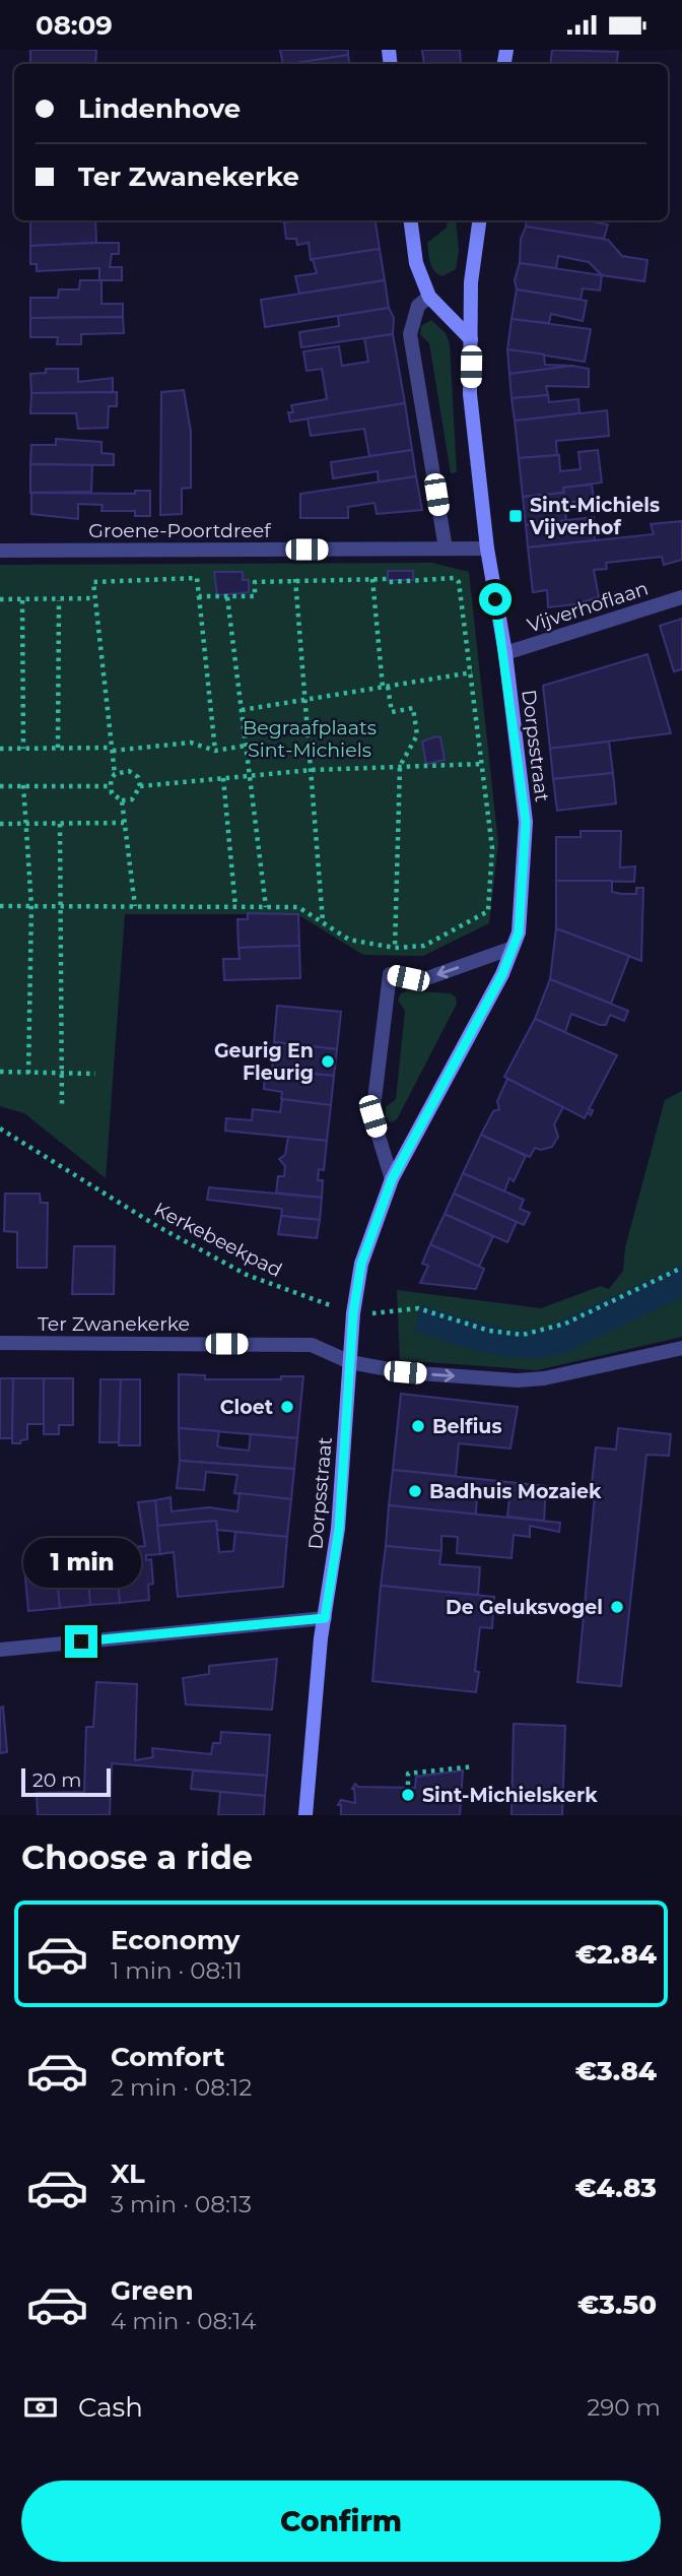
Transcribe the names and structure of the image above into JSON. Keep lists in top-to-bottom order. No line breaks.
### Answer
{"streets":{"street":["Groene-Poortdreef","Vijverhoflaan","Dorpsstraat","Ter Zwanekerke"],"path":["Kerkebeekpad"]},"crossings":[["Groene-Poortdreef","Dorpsstraat"],["Vijverhoflaan","Dorpsstraat"],["Dorpsstraat","Kerkebeekpad"],["Dorpsstraat","Ter Zwanekerke"]],"one_way":["Ter Zwanekerke"],"parks":["Begraafplaats Sint-Michiels"],"places":{"transit":["Sint-Michiels Vijverhof"],"other":["Geurig En Fleurig","Cloet","Belfius","Badhuis Mozaiek","De Geluksvogel","Sint-Michielskerk"]},"scale_bar":"20 m","page":{"status":"08:09","banner":["Lindenhove","Ter Zwanekerke"],"bubble":"1 min","scale":"20 m","heading":"Choose a ride","list":[{"name":"Economy","note":"1 min · 08:11","value":"€2.84"},{"name":"Comfort","note":"2 min · 08:12","value":"€3.84"},{"name":"XL","note":"3 min · 08:13","value":"€4.83"},{"name":"Green","note":"4 min · 08:14","value":"€3.50"}],"pay":["Cash","290 m"],"buttons":"Confirm"}}
